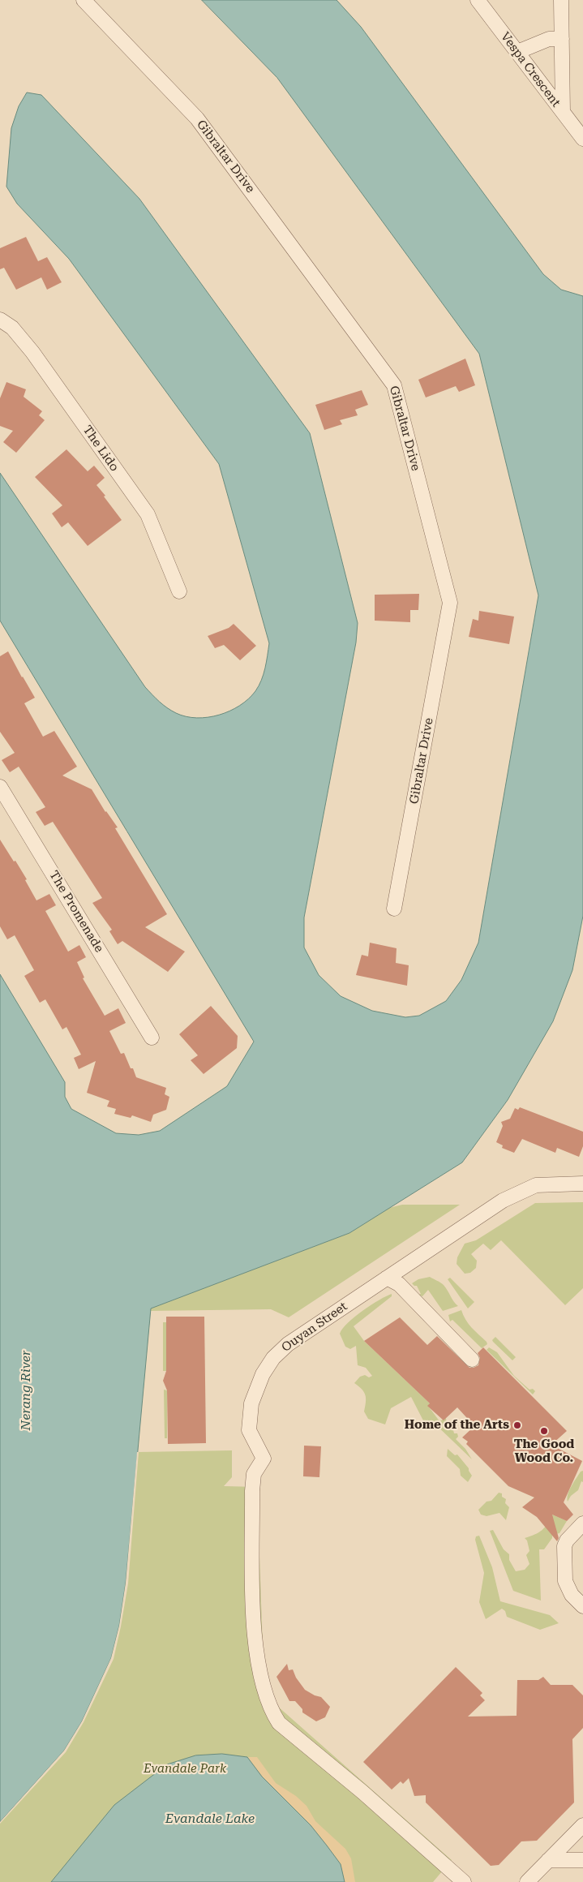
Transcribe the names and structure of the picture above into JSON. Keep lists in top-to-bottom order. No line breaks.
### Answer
{"streets":{"street":["Vespa Crescent","Gibraltar Drive","The Lido","The Promenade","Ouyan Street"]},"water":["Nerang River","Evandale Lake"],"parks":["Evandale Park"],"places":["Home of the Arts","The Good Wood Co."]}
